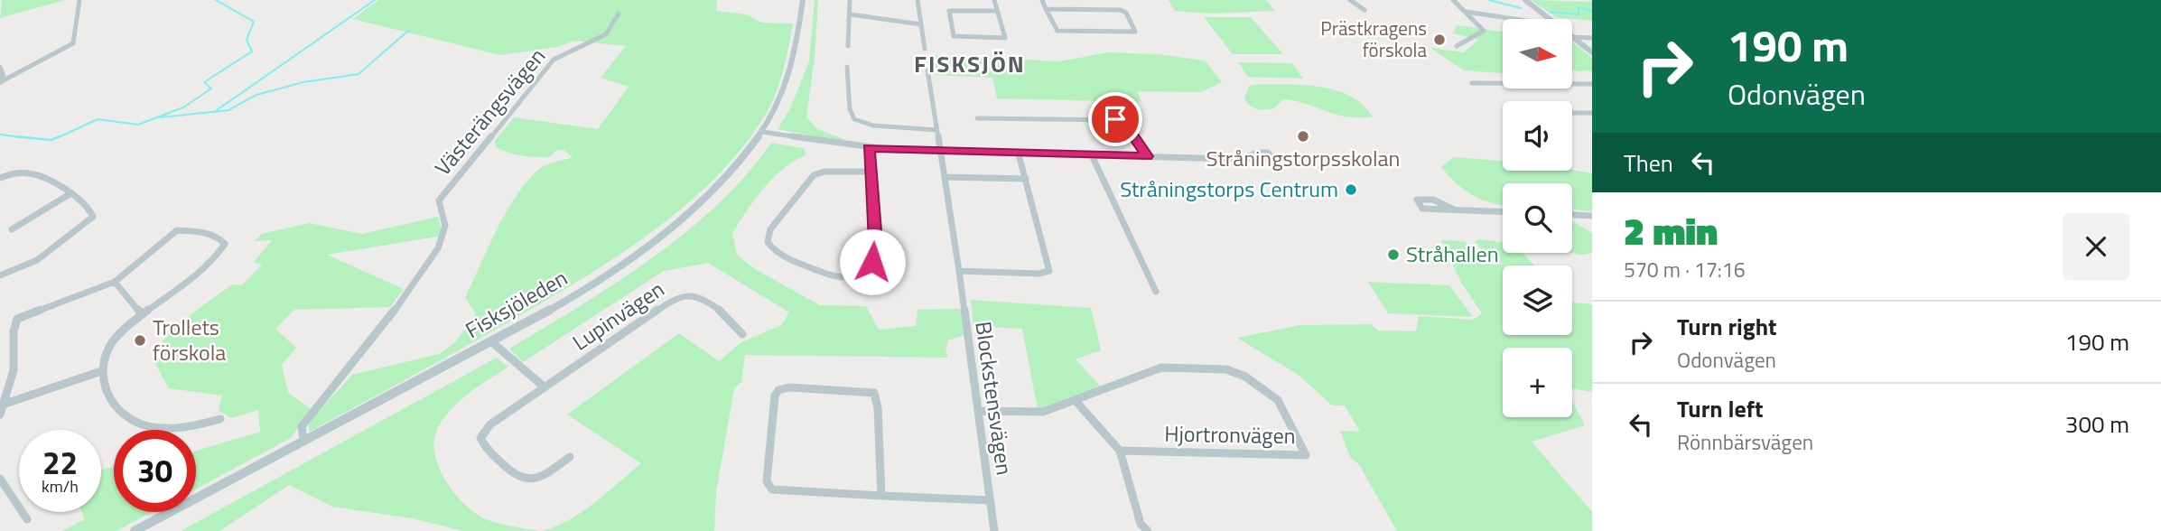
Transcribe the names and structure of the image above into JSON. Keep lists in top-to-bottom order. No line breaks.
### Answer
{"streets":{"street":["Västerängsvägen","Fisksjöleden","Lupinvägen","Blockstensvägen","Hjortronvägen"]},"crossings":[["Västerängsvägen","Fisksjöleden"],["Blockstensvägen","Hjortronvägen"]],"districts":["FISKSJÖN"],"places":["Prästkragens förskola","Stråningstorpsskolan","Stråningstorps Centrum","Stråhallen","Trollets förskola"],"north":"right","page":{"turn":["190 m","Odonvägen"],"map_buttons":"+","then":"Then","heading":["2 min","570 m · 17:16"],"list":[{"name":"Turn right","note":"Odonvägen","value":"190 m"},{"name":"Turn left","note":"Rönnbärsvägen","value":"300 m"}],"speed":"22 km/h","limit":"30"}}
